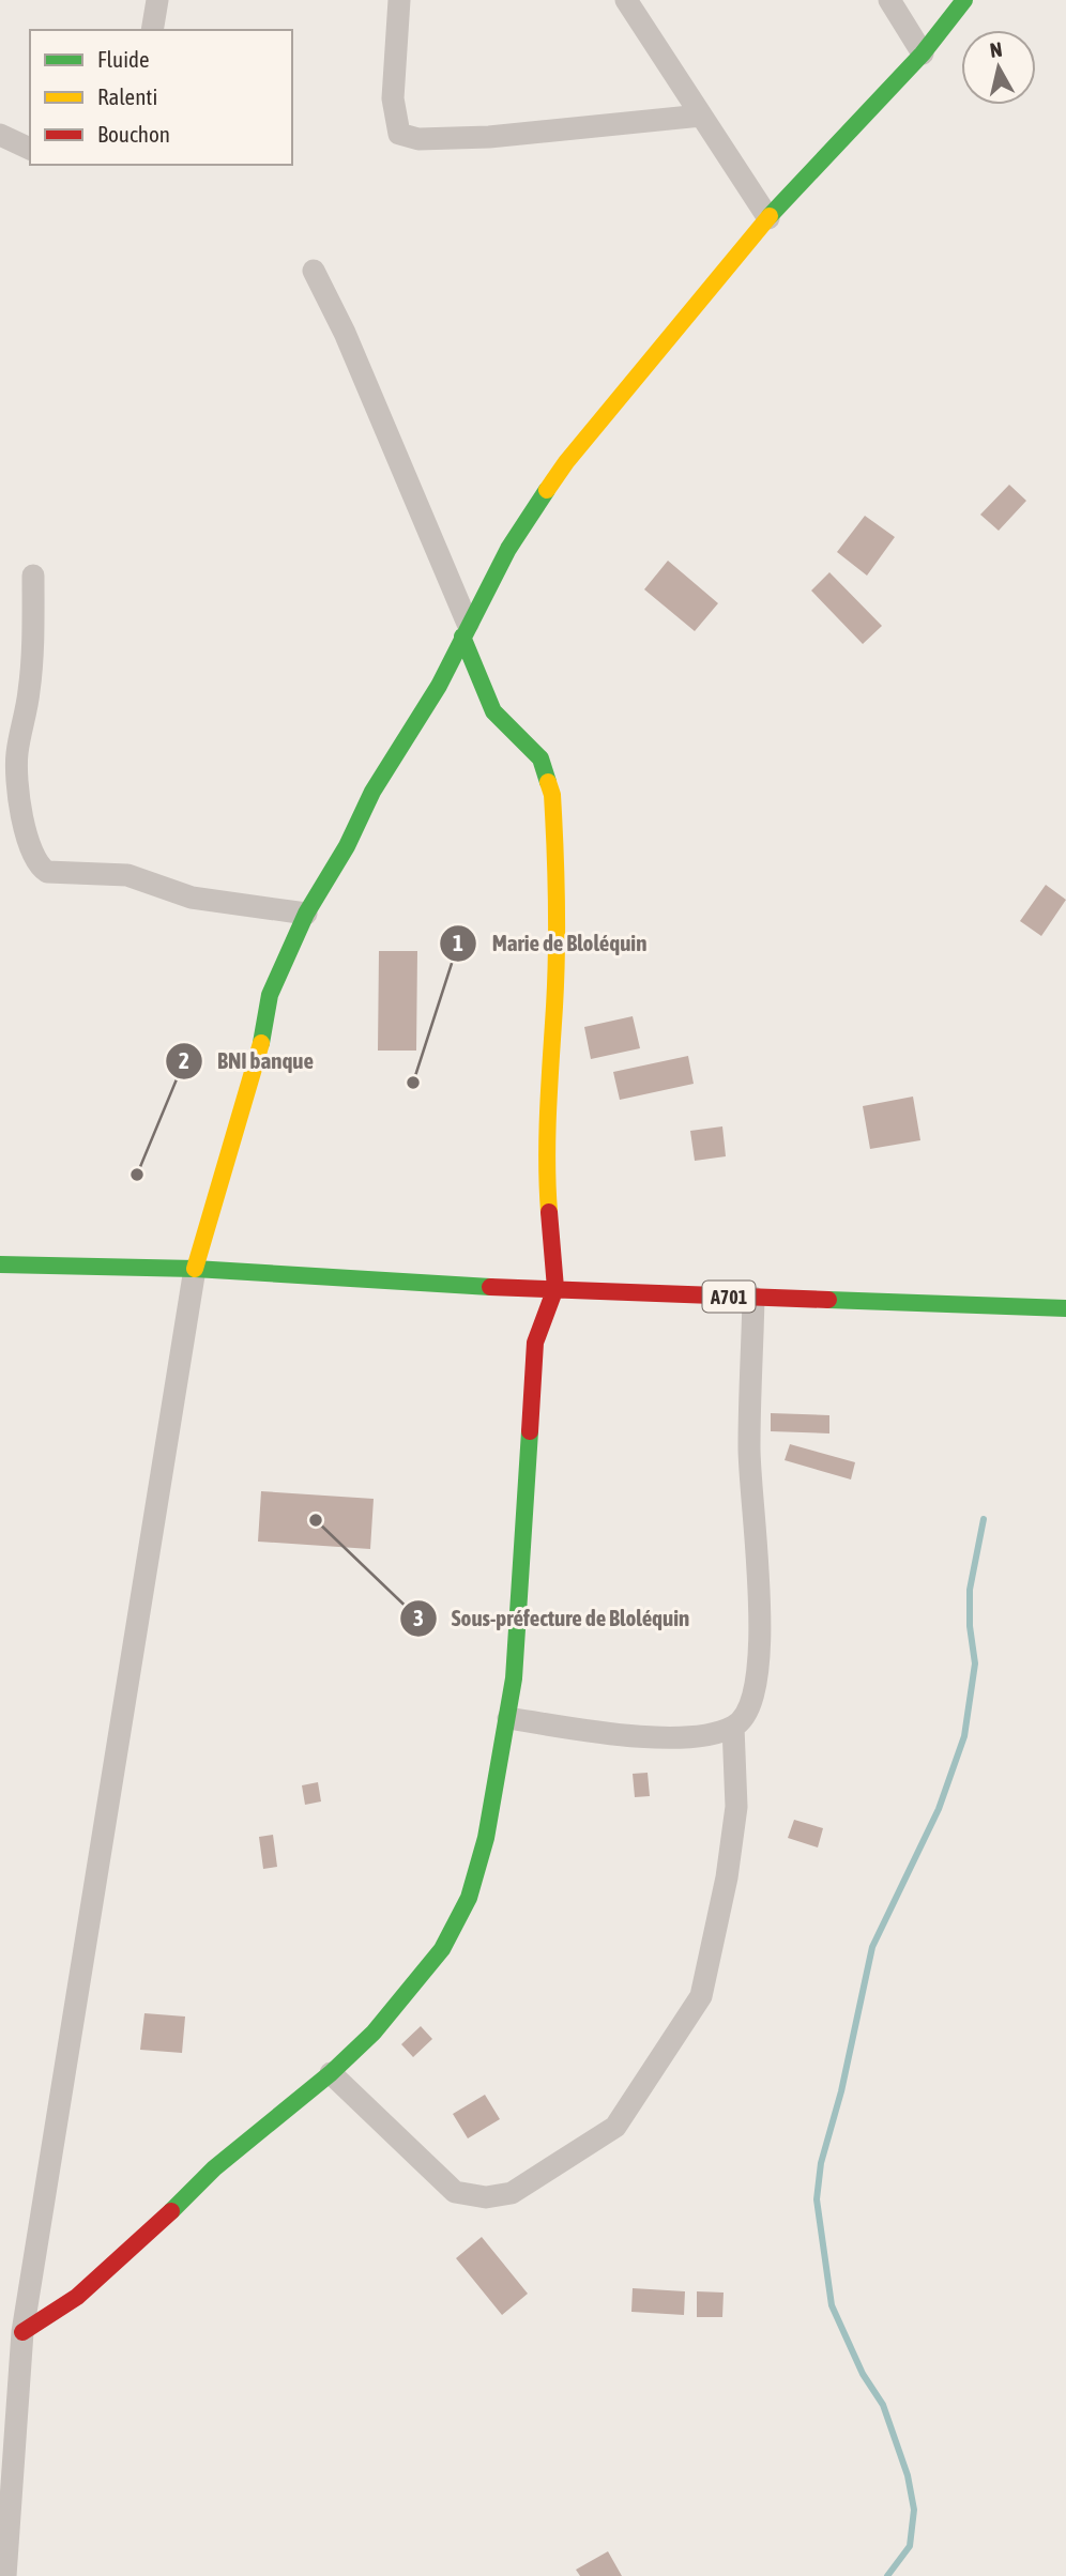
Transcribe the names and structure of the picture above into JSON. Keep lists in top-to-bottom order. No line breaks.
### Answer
{"streets":{"main road":["A701"]},"places":["Marie de Bloléquin","BNI banque","Sous-préfecture de Bloléquin"],"legend":["Fluide","Ralenti","Bouchon"],"north":"top"}
